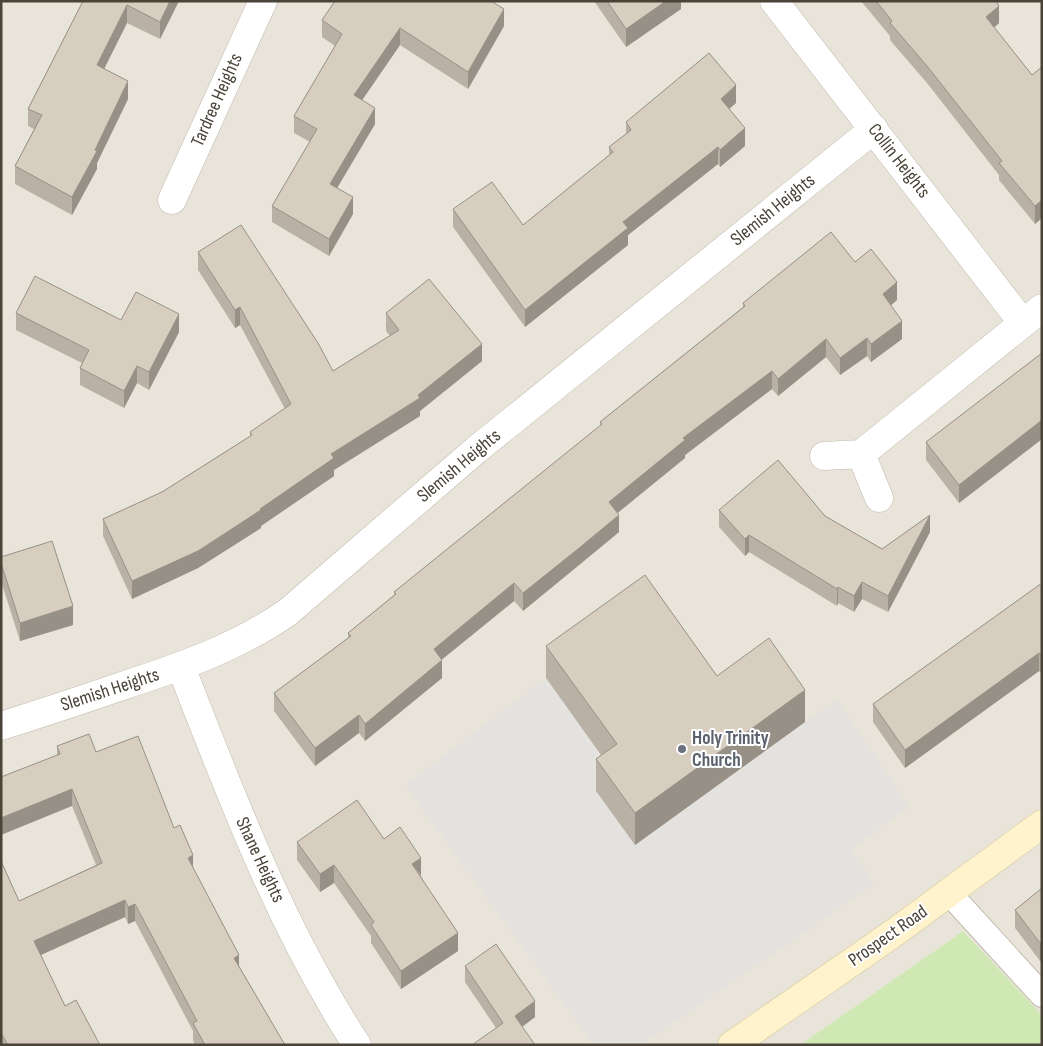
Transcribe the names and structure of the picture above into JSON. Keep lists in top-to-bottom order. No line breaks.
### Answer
{"streets":{"street":["Tardree Heights","Collin Heights","Slemish Heights","Shane Heights","Prospect Road"]},"crossings":[["Collin Heights","Slemish Heights"],["Slemish Heights","Shane Heights"]],"places":["Holy Trinity Church"]}
